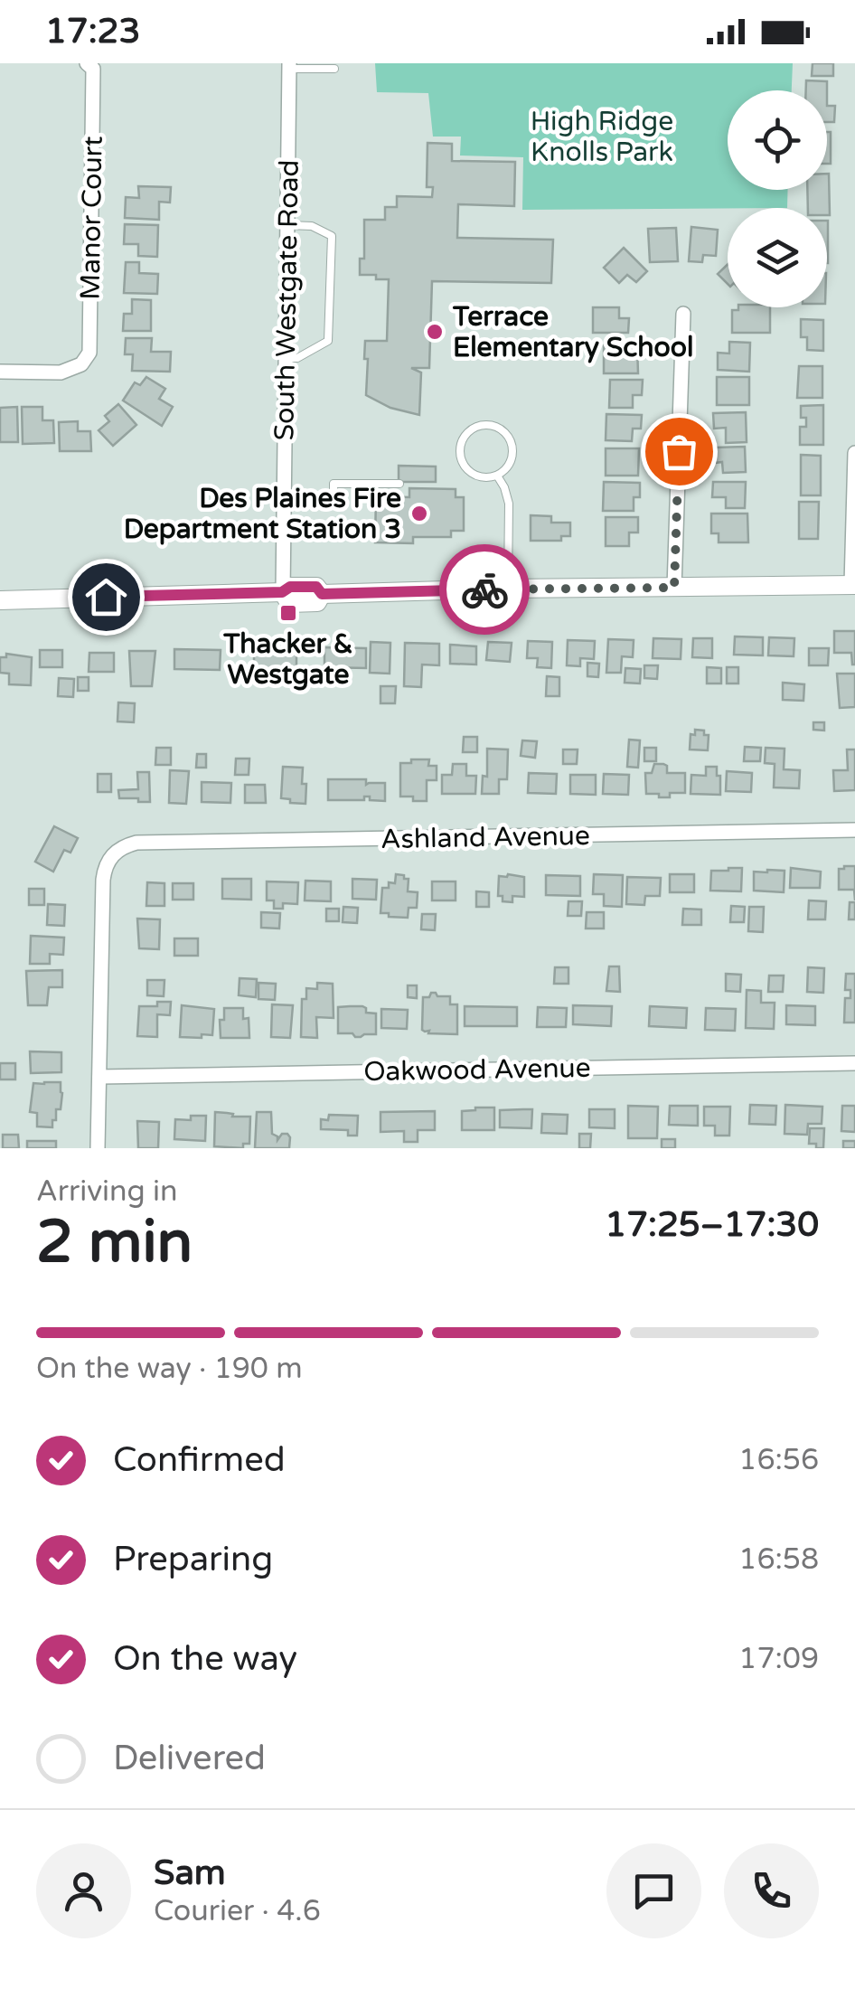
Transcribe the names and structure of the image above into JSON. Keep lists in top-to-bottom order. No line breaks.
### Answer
{"streets":{"street":["Manor Court","South Westgate Road","Ashland Avenue","Oakwood Avenue"]},"crossings":[["Ashland Avenue","Oakwood Avenue"]],"parks":["High Ridge Knolls Park"],"places":{"other":["Terrace Elementary School","Des Plaines Fire Department Station 3"],"transit":["Thacker & Westgate"]},"page":{"status":"17:23","heading":["2 min","Arriving in","17:25–17:30"],"panel":["Sam","Courier · 4.6"],"bar":"On the way · 190 m","list":[["Confirmed","16:56"],["Preparing","16:58"],["On the way","17:09"],"Delivered"]}}
